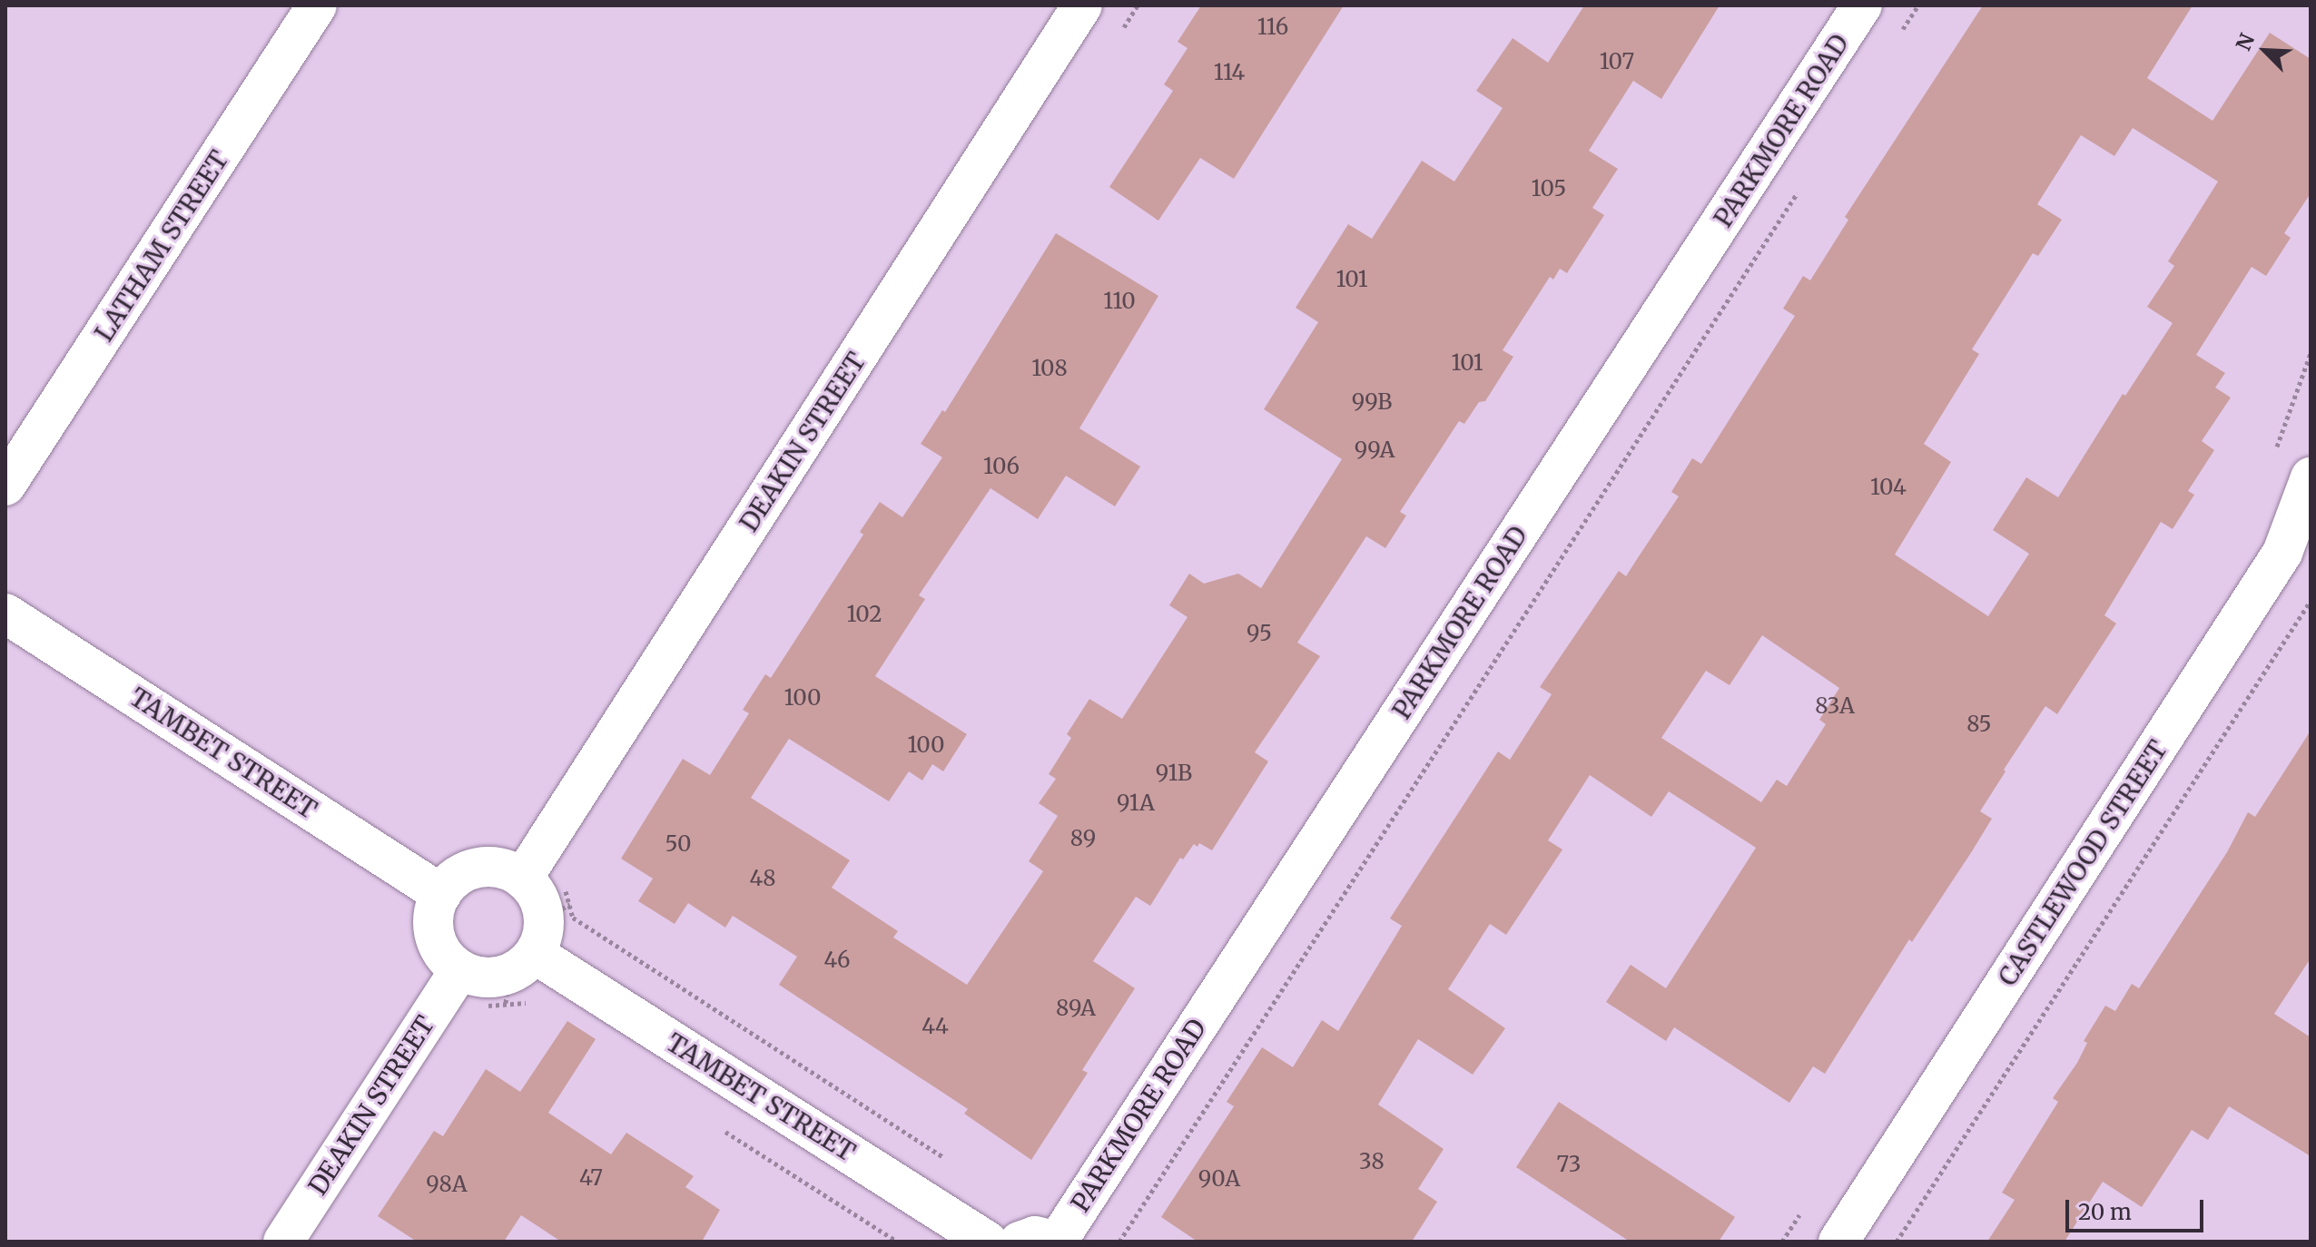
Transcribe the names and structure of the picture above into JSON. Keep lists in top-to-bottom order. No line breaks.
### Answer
{"streets":{"street":["PARKMORE ROAD","LATHAM STREET","DEAKIN STREET","TAMBET STREET","CASTLEWOOD STREET"]},"crossings":[["DEAKIN STREET","TAMBET STREET"]],"house_numbers":["116","107","114","105","101","110","101","108","99B","99A","106","104","102","95","100","83A","85","100","91B","91A","89","50","48","46","89A","44","38","73","47","90A","98A"],"scale_bar":"20 m","north":"top left"}
